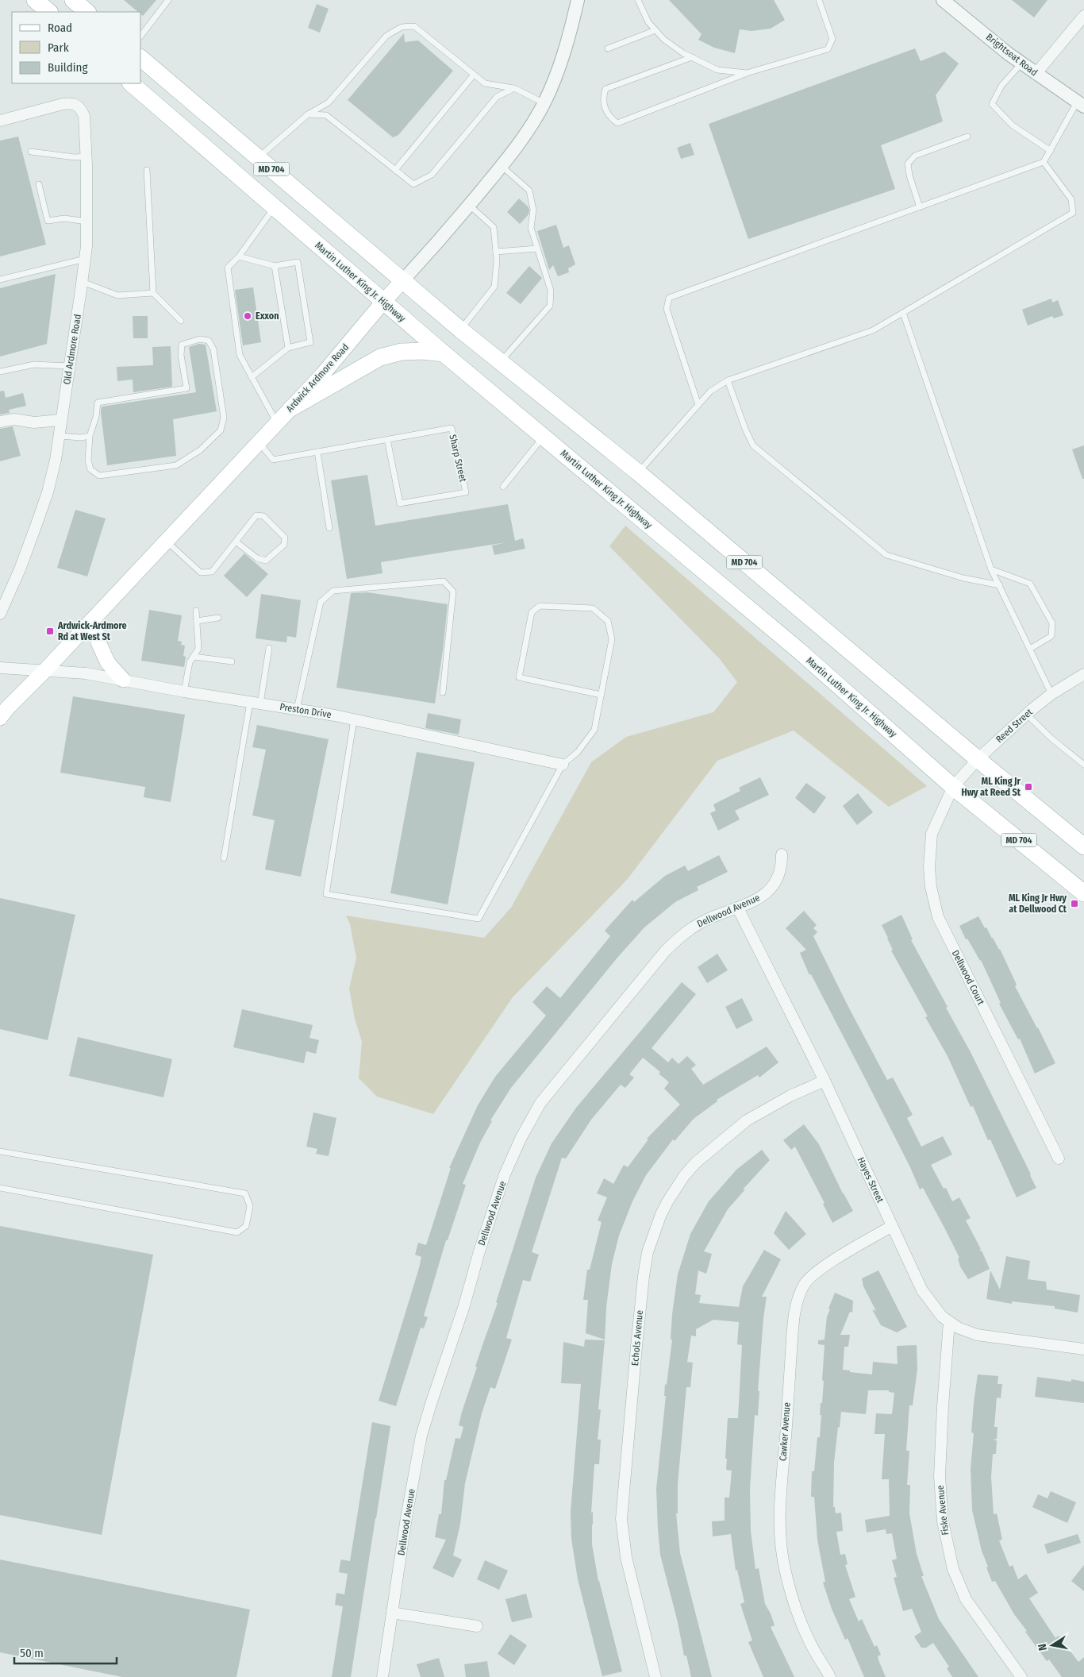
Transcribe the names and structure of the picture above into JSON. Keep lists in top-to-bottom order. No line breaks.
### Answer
{"streets":{"main road":["MD 704","Martin Luther King Jr. Highway","Ardwick Ardmore Road"],"street":["Brightseat Road","Old Ardmore Road","Preston Drive","Reed Street","Dellwood Avenue","Dellwood Court","Hayes Street","Echols Avenue","Cawker Avenue","Fiske Avenue"],"lane":["Sharp Street"]},"crossings":[["MD 704","Ardwick Ardmore Road"],["MD 704","Reed Street"],["Martin Luther King Jr. Highway","Ardwick Ardmore Road"],["Martin Luther King Jr. Highway","Reed Street"],["Martin Luther King Jr. Highway","Dellwood Court"],["Ardwick Ardmore Road","Sharp Street"],["Ardwick Ardmore Road","Preston Drive"],["Reed Street","Dellwood Court"],["Dellwood Avenue","Hayes Street"],["Hayes Street","Echols Avenue"],["Hayes Street","Cawker Avenue"],["Hayes Street","Fiske Avenue"]],"places":{"other":["Exxon"],"transit":["Ardwick-Ardmore Rd at West St","ML King Jr Hwy at Reed St","ML King Jr Hwy at Dellwood Ct"]},"legend":["Road","Park","Building"],"scale_bar":"50 m","north":"left"}
